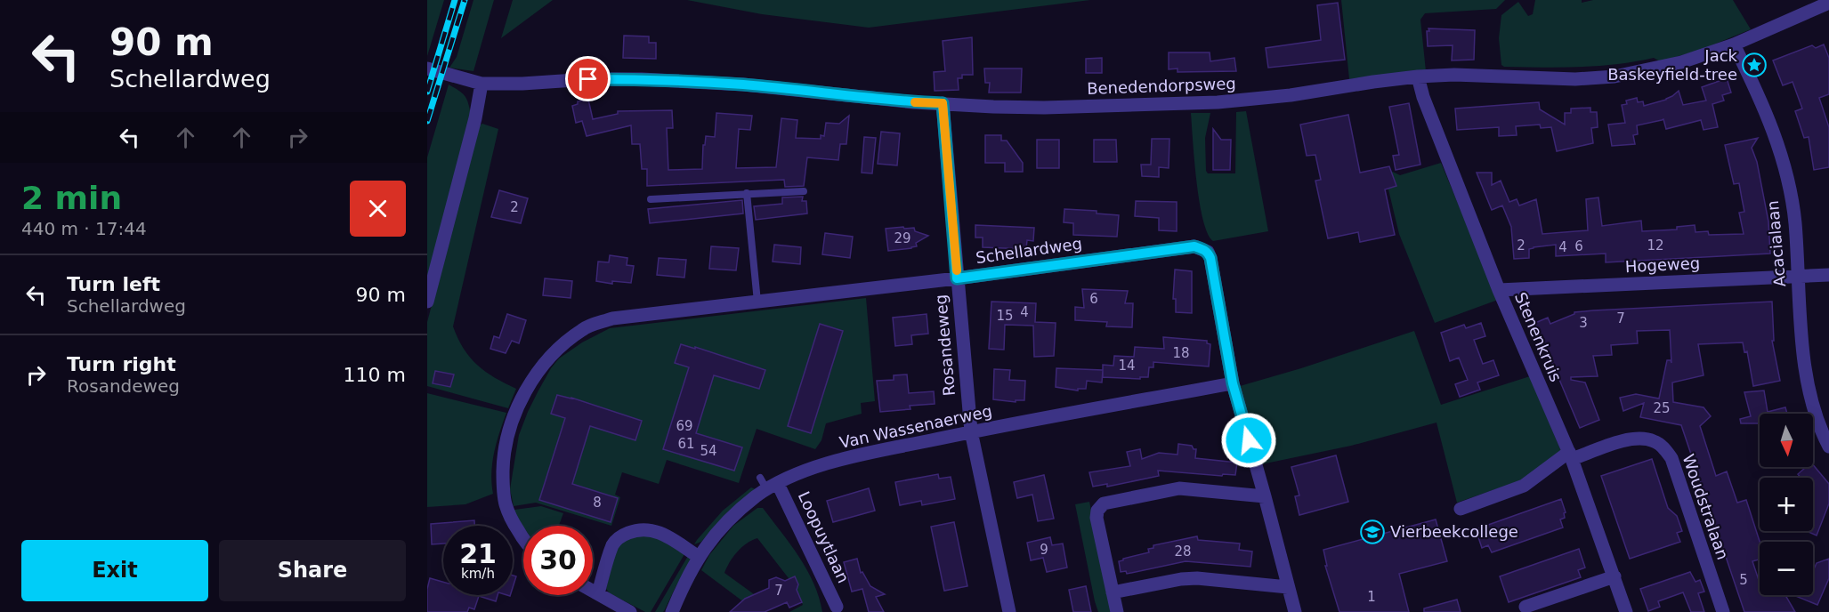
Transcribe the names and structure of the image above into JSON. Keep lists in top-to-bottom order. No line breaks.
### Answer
{"streets":{"street":["Benedendorpsweg","Acacialaan","Schellardweg","Hogeweg","Stenenkruis","Rosandeweg","Van Wassenaerweg","Woudstralaan","Loopuytlaan"]},"crossings":[["Benedendorpsweg","Acacialaan"],["Benedendorpsweg","Stenenkruis"],["Benedendorpsweg","Rosandeweg"],["Acacialaan","Hogeweg"],["Schellardweg","Rosandeweg"],["Schellardweg","Van Wassenaerweg"],["Hogeweg","Stenenkruis"],["Stenenkruis","Woudstralaan"],["Rosandeweg","Van Wassenaerweg"],["Van Wassenaerweg","Loopuytlaan"]],"places":{"place":["Jack Baskeyfield-tree"],"school or university":["Vierbeekcollege"]},"house_numbers":["2","29","2","12","6","4","6","4","15","7","3","18","14","25","69","61","54","8","9","28","5","7","1"],"north":"bottom","page":{"turn":["90 m","Schellardweg"],"heading":["2 min","440 m · 17:44"],"list":[{"name":"Turn left","note":"Schellardweg","value":"90 m"},{"name":"Turn right","note":"Rosandeweg","value":"110 m"}],"map_buttons":["+","−"],"speed":"21 km/h","limit":"30","buttons":["Exit","Share"]}}
